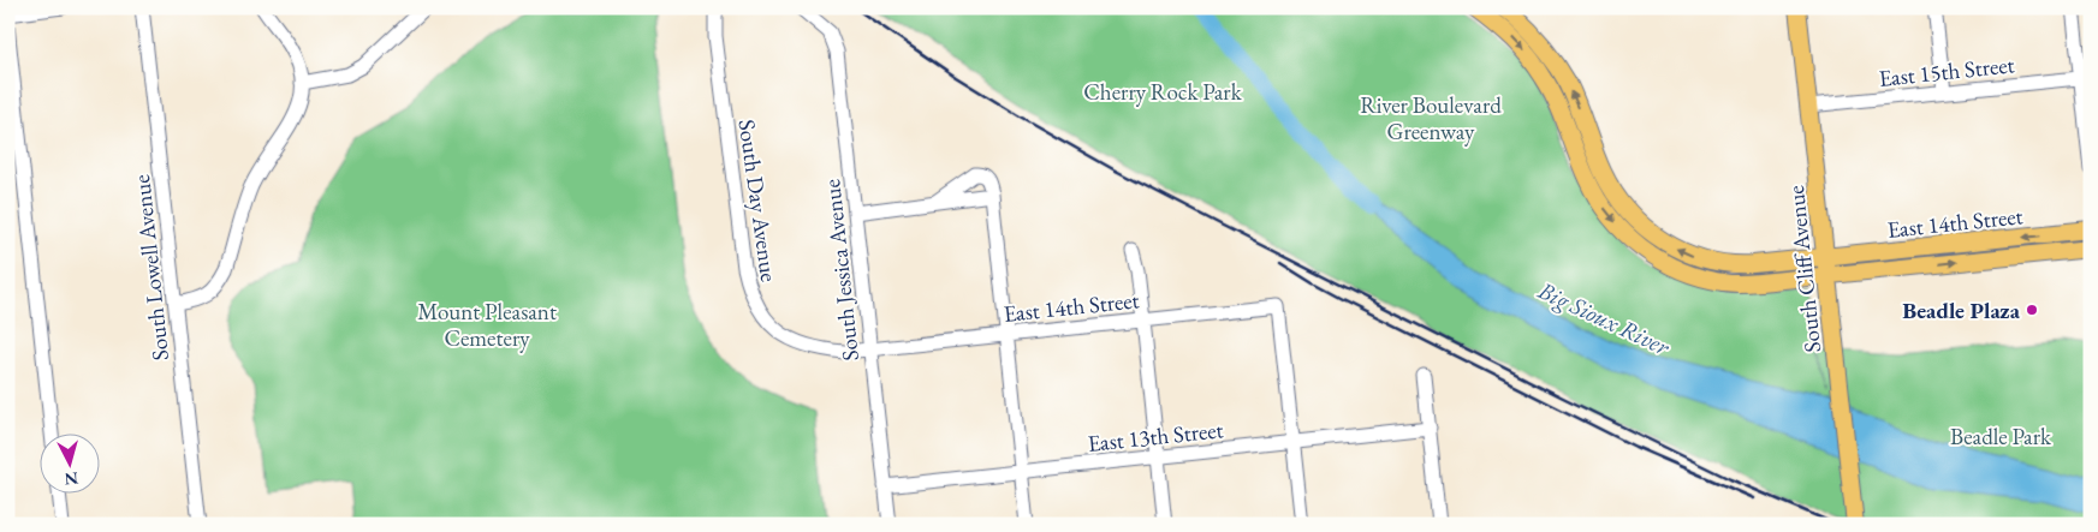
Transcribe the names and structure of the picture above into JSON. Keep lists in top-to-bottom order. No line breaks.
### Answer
{"streets":{"main road":["East 14th Street","South Cliff Avenue"],"street":["East 15th Street","South Day Avenue","South Lowell Avenue","South Jessica Avenue","East 13th Street"]},"crossings":[["East 15th Street","South Cliff Avenue"],["South Day Avenue","East 14th Street"],["South Day Avenue","South Jessica Avenue"],["East 14th Street","South Cliff Avenue"],["East 14th Street","South Jessica Avenue"],["East 14th Street","East 13th Street"],["South Jessica Avenue","East 13th Street"]],"water":["Big Sioux River"],"parks":["Cherry Rock Park","River Boulevard Greenway","Mount Pleasant Cemetery","Beadle Park"],"places":["Beadle Plaza"],"north":"bottom"}
